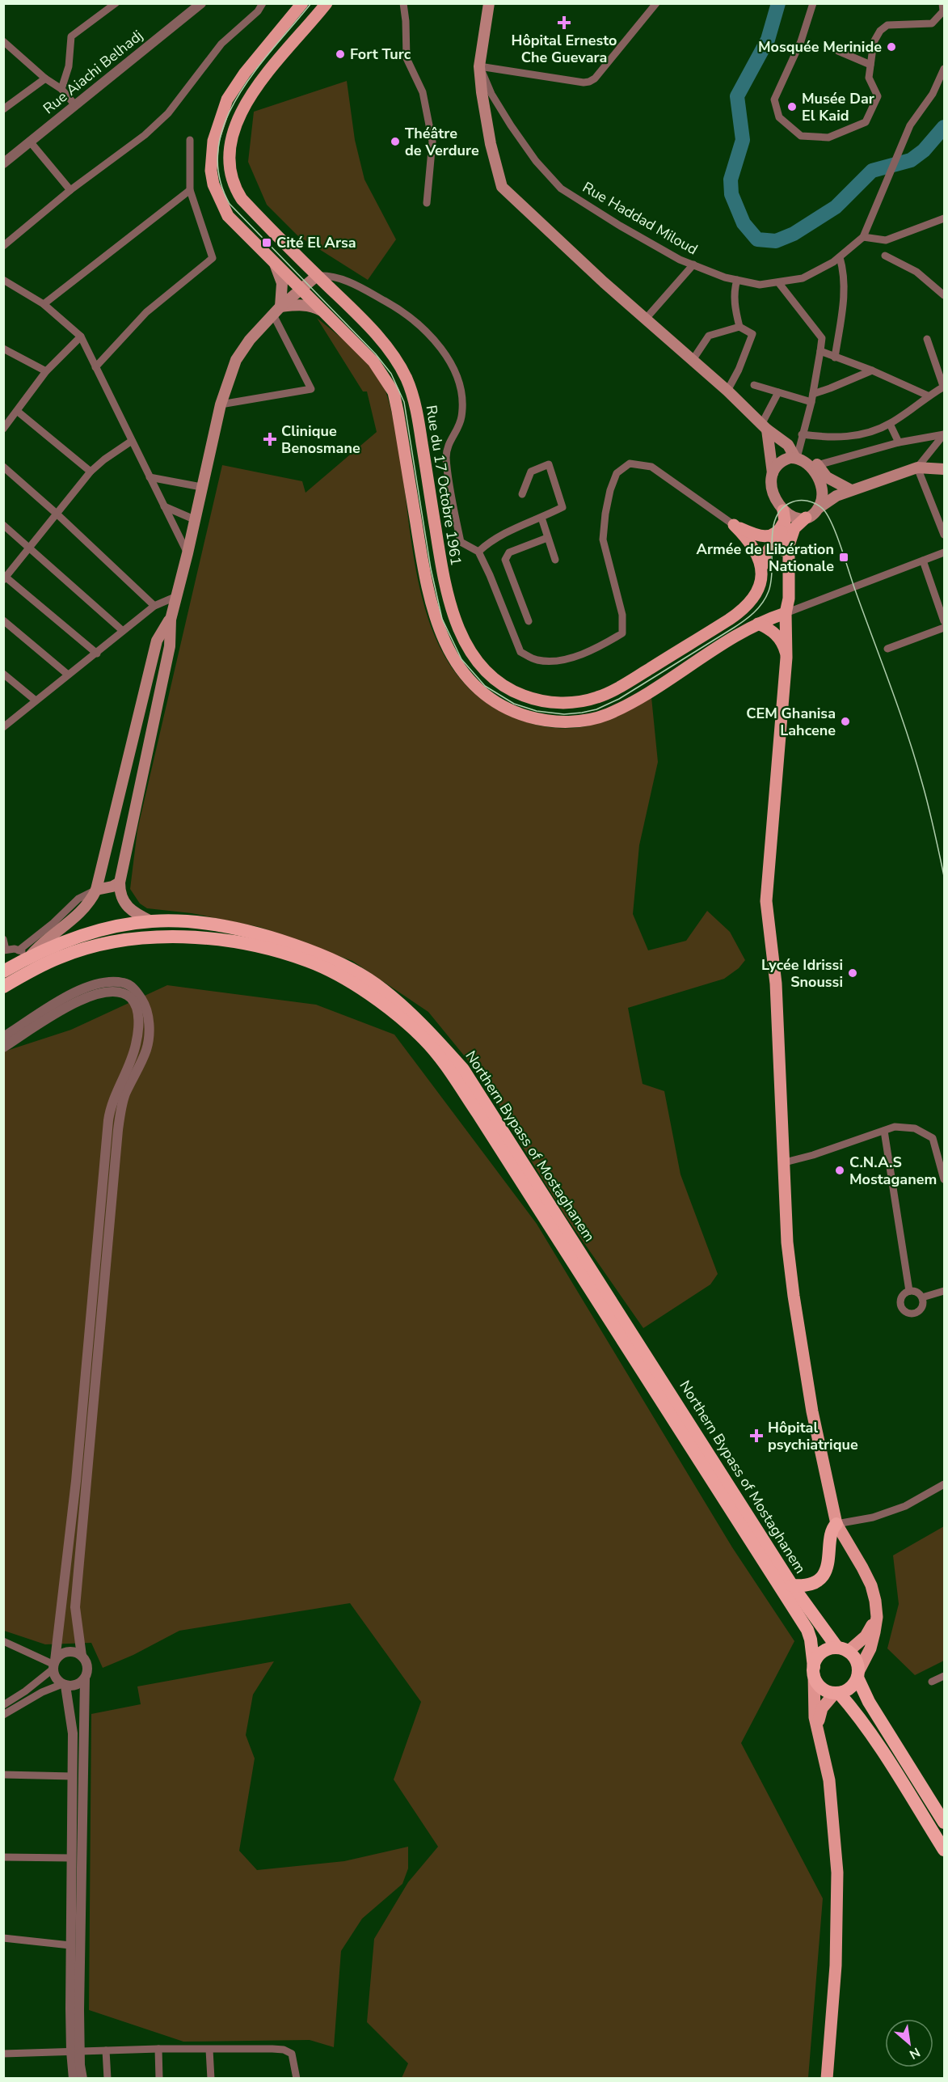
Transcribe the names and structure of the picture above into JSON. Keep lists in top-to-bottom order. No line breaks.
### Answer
{"streets":{"highway":["Northern Bypass of Mostaghanem"],"main road":["Rue du 17 Octobre 1961"],"street":["Rue Aiachi Belhadj","Rue Haddad Miloud"]},"places":{"health":["Hôpital Ernesto Che Guevara","Clinique Benosmane","Hôpital psychiatrique"],"other":["Mosquée Merinide","Fort Turc","Musée Dar El Kaid","Théâtre de Verdure","CEM Ghanisa Lahcene","Lycée Idrissi Snoussi","C.N.A.S Mostaganem"],"transit":["Cité El Arsa","Armée de Libération Nationale"]},"north":"bottom right"}
